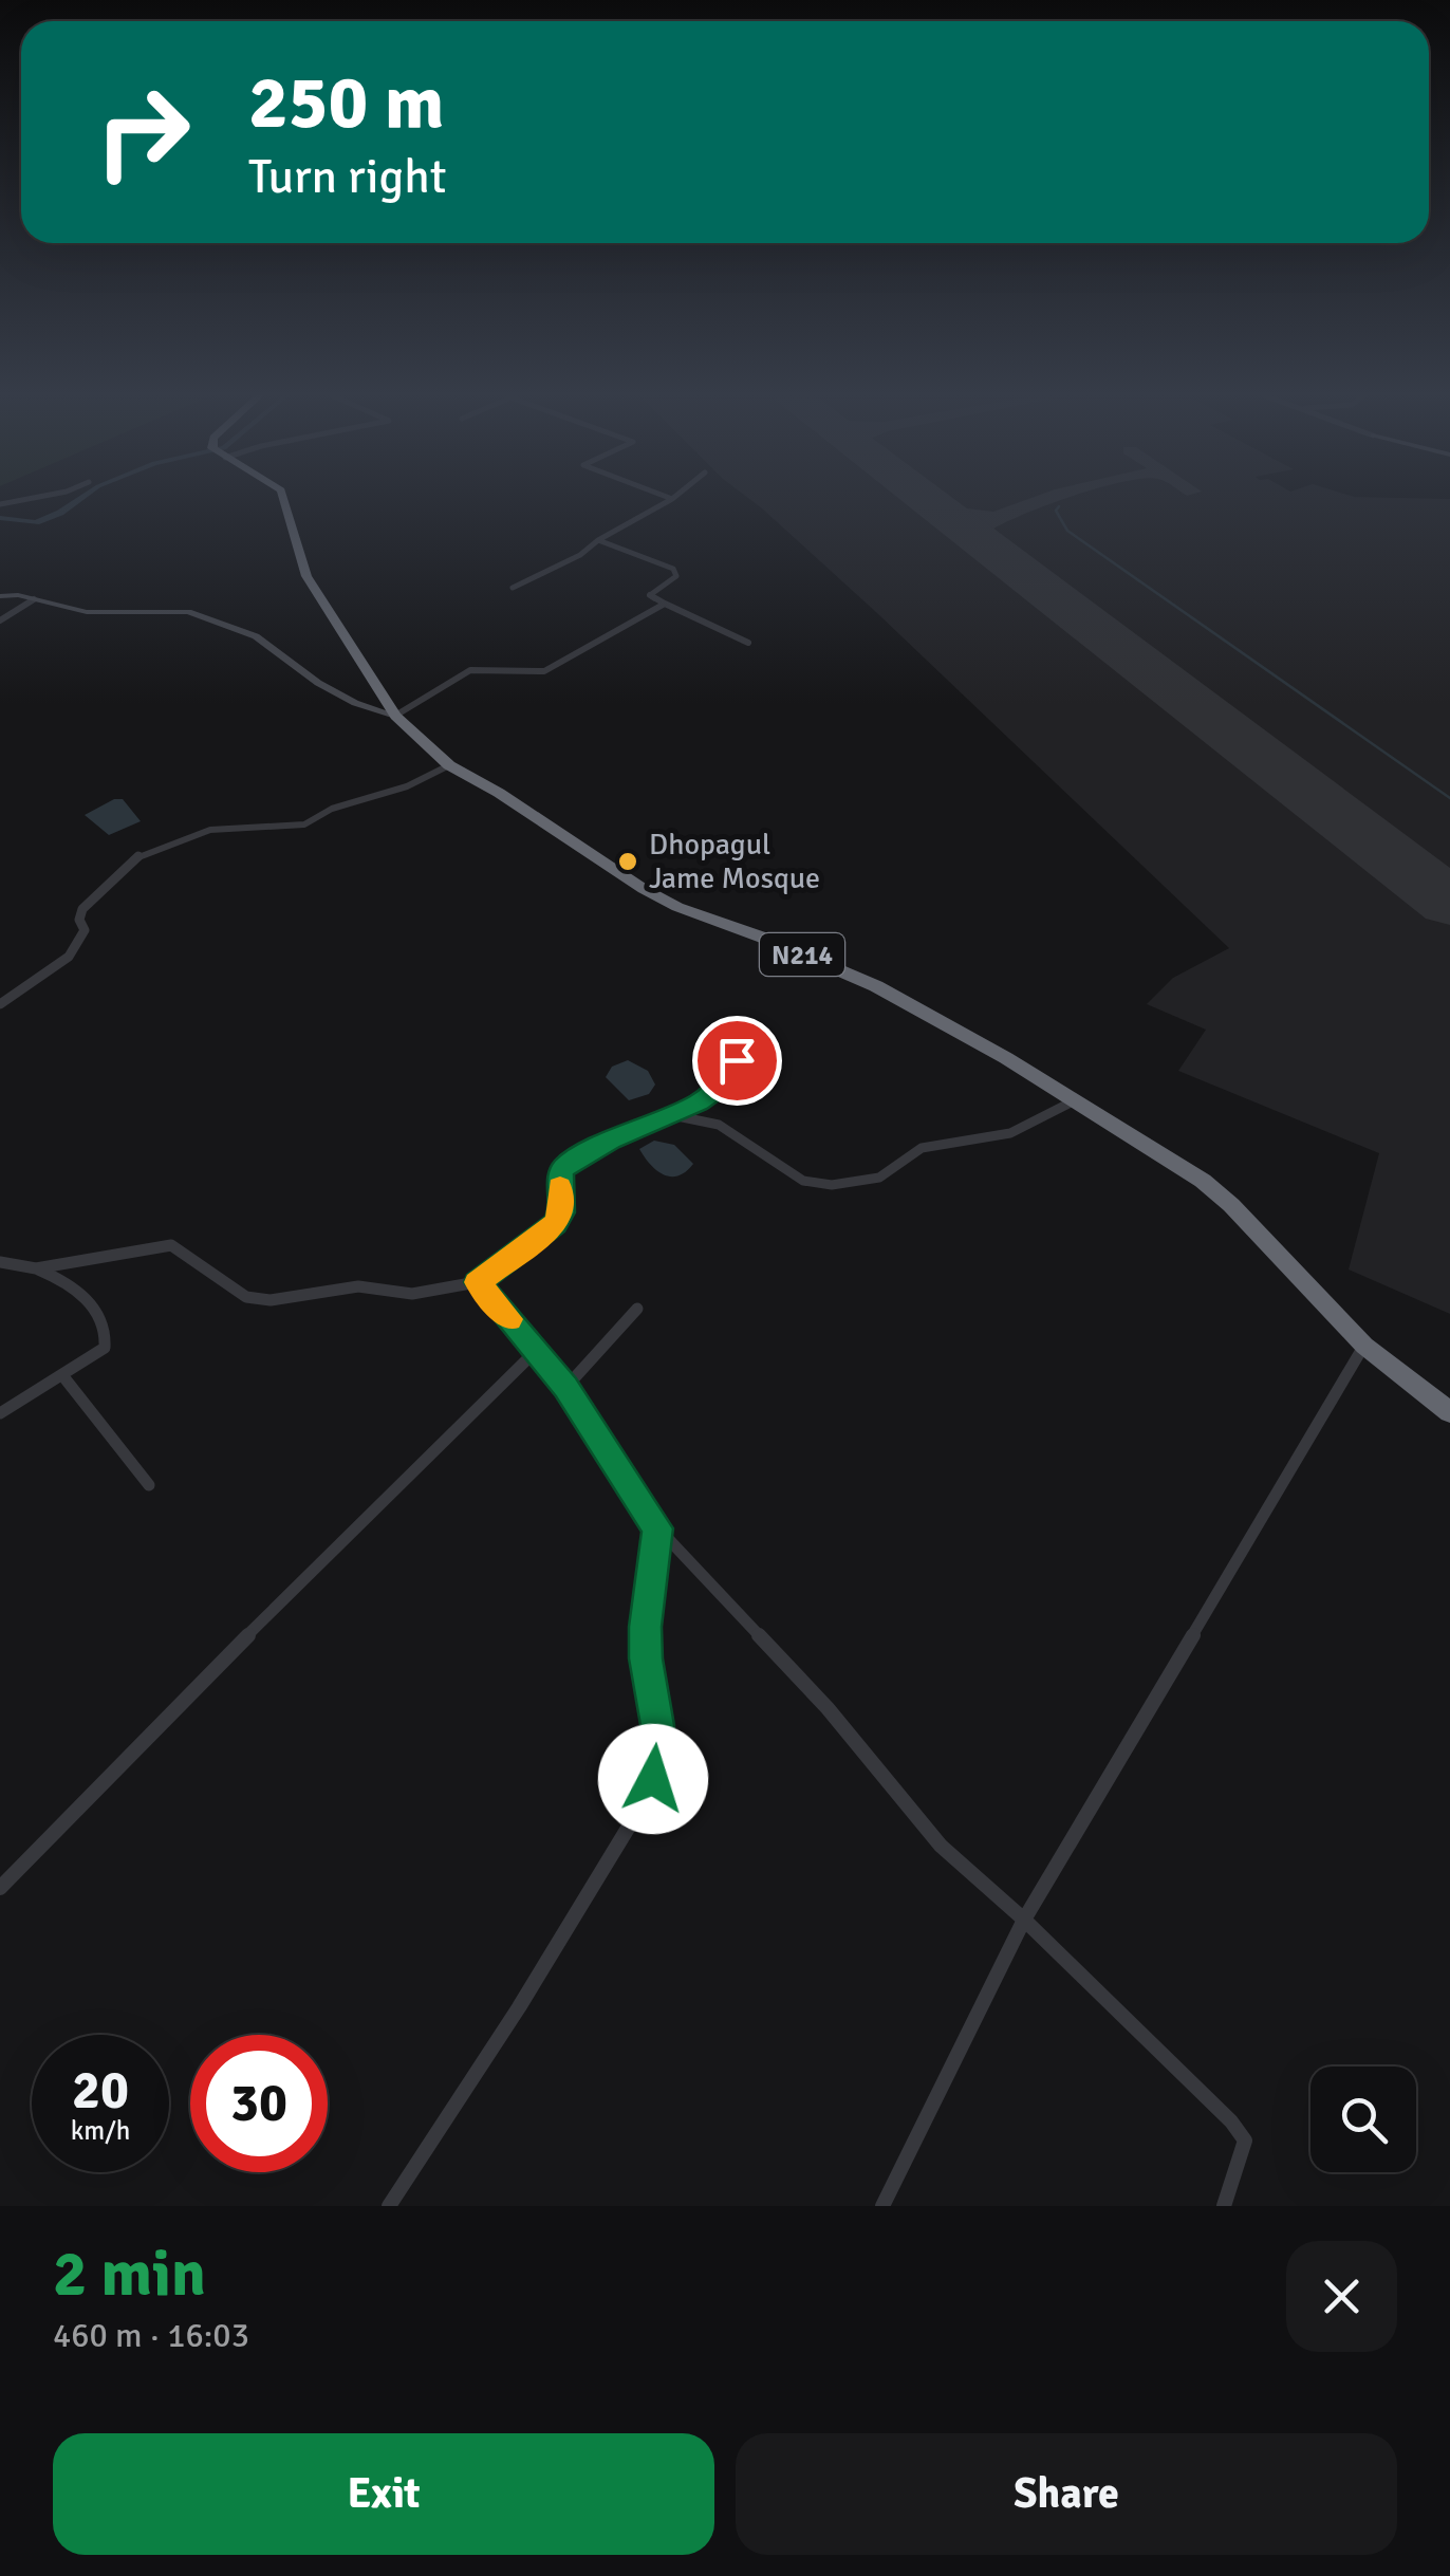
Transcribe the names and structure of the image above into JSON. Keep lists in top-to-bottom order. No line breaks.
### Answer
{"streets":{"highway":["N214"]},"places":["Dhopagul Jame Mosque"],"page":{"turn":["250 m","Turn right"],"speed":"20 km/h","limit":"30","heading":["2 min","460 m · 16:03"],"buttons":["Exit","Share"]}}
